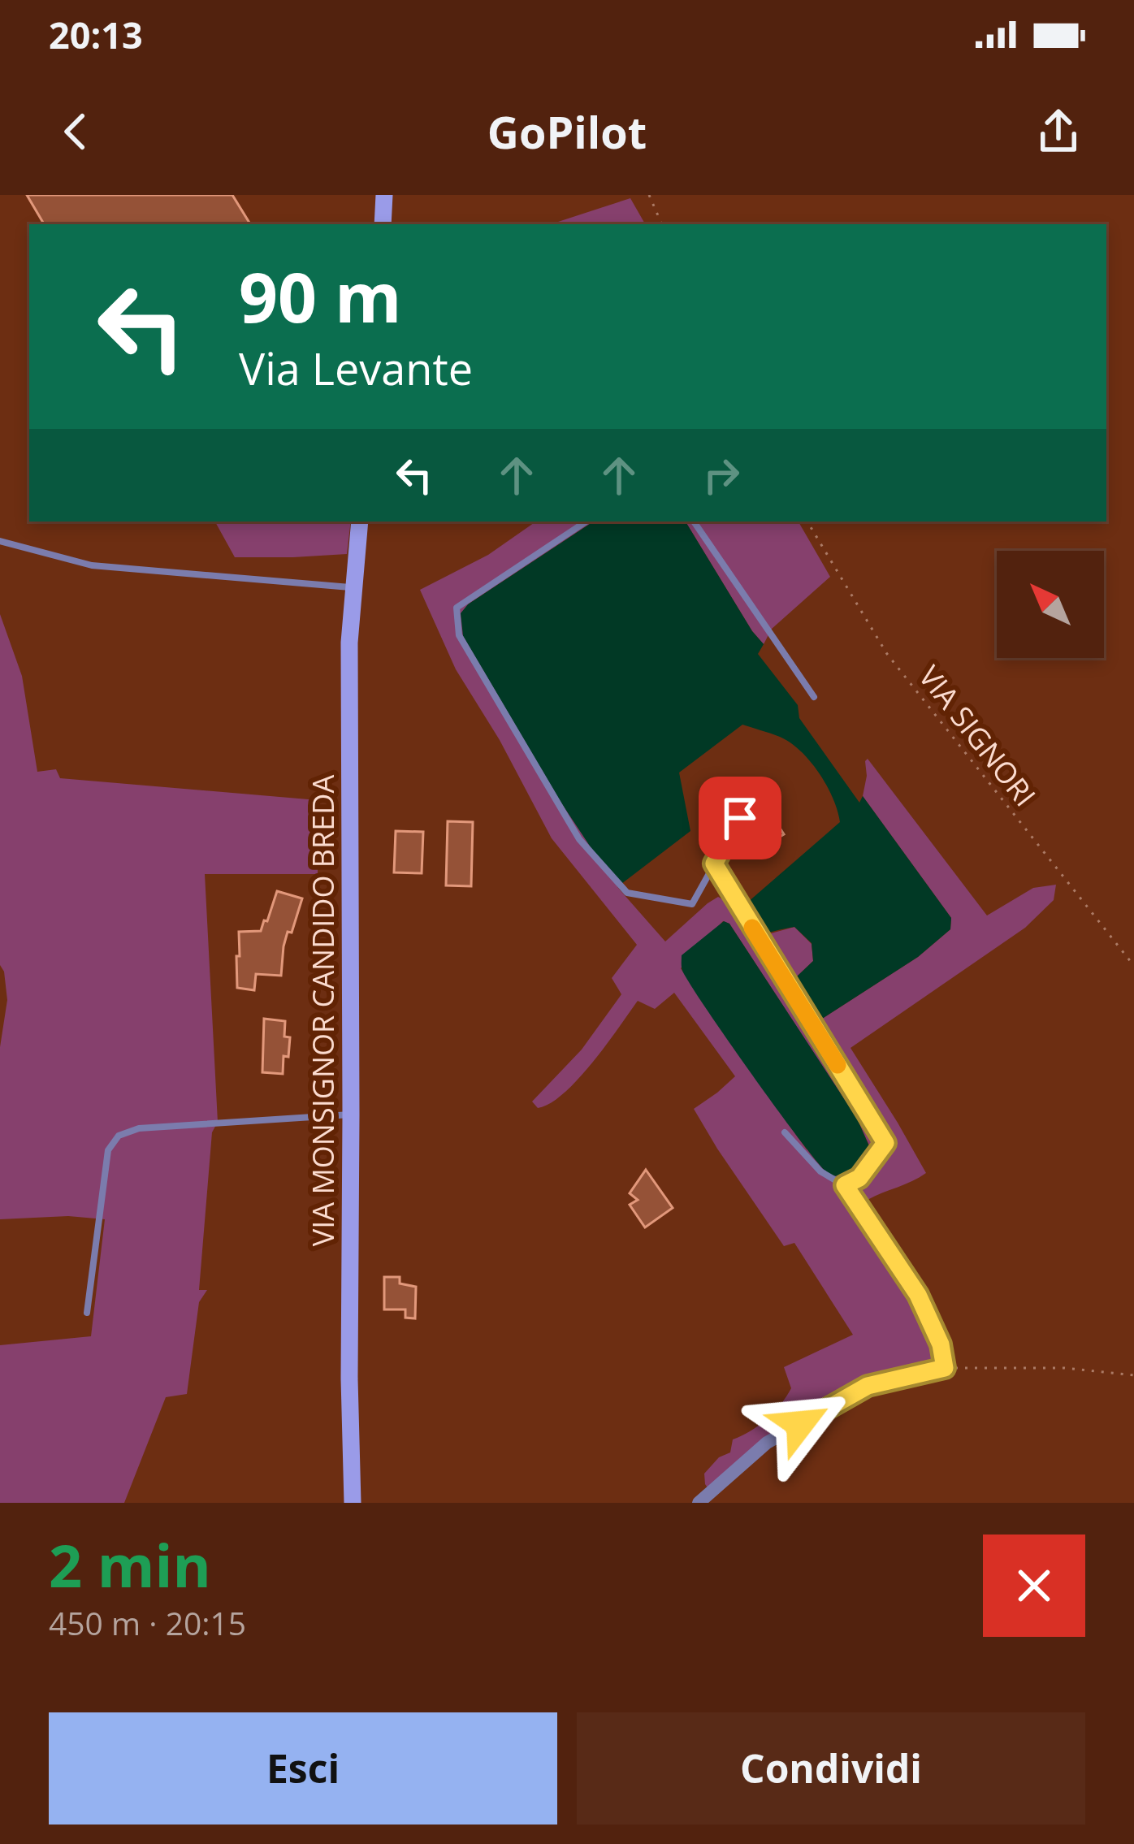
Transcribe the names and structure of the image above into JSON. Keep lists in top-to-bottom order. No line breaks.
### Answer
{"streets":{"main road":["VIA MONSIGNOR CANDIDO BREDA"],"path":["VIA SIGNORI"]},"north":"top left","page":{"status":"20:13","header":"GoPilot","turn":["90 m","Via Levante"],"heading":["2 min","450 m · 20:15"],"buttons":["Esci","Condividi"]}}
